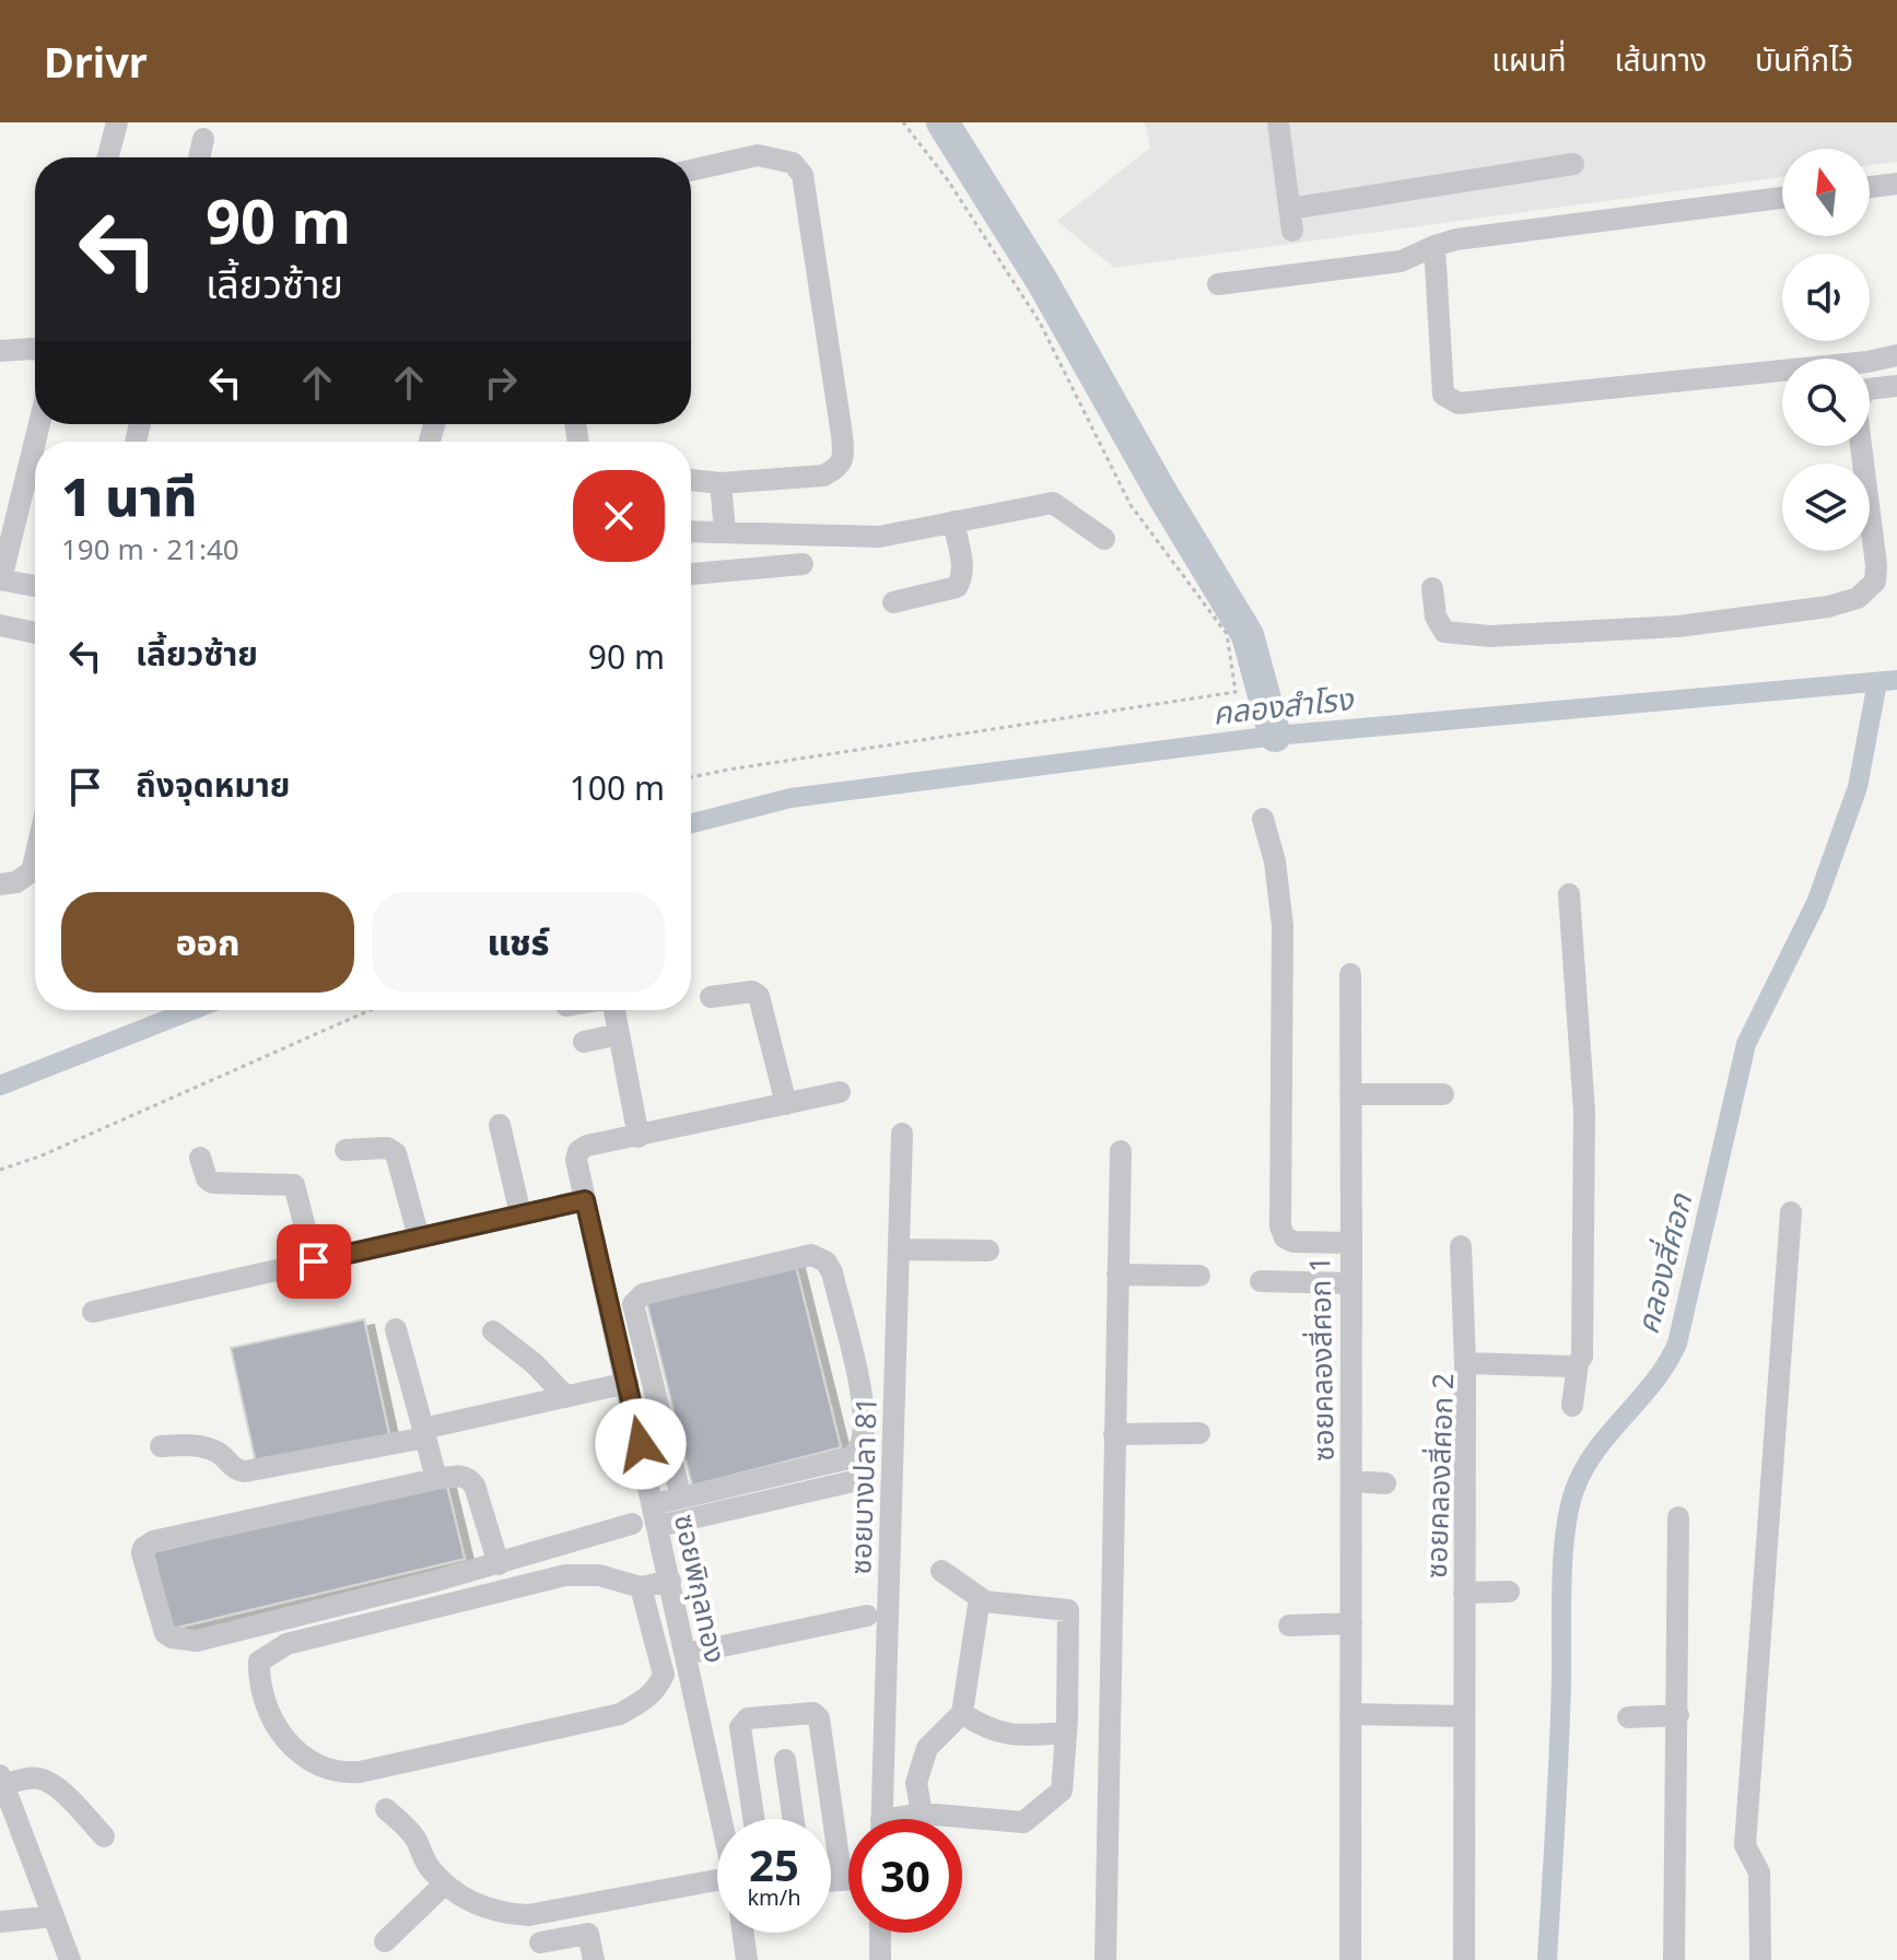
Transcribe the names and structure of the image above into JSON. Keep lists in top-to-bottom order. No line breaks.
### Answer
{"streets":{"street":["ซอยคลองสี่ศอก 1","ซอยคลองสี่ศอก 2","ซอยบางปลา 81","ซอยพิกุลทอง"]},"water":["คลองสำโรง","คลองสี่ศอก"],"north":"top","page":{"header":"Drivr","nav":["แผนที่","เส้นทาง","บันทึกไว้"],"turn":["90 m","เลี้ยวซ้าย"],"heading":["1 นาที","190 m · 21:40"],"list":[{"name":"เลี้ยวซ้าย","value":"90 m"},{"name":"ถึงจุดหมาย","value":"100 m"}],"buttons":["ออก","แชร์"],"speed":"25 km/h","limit":"30"}}
